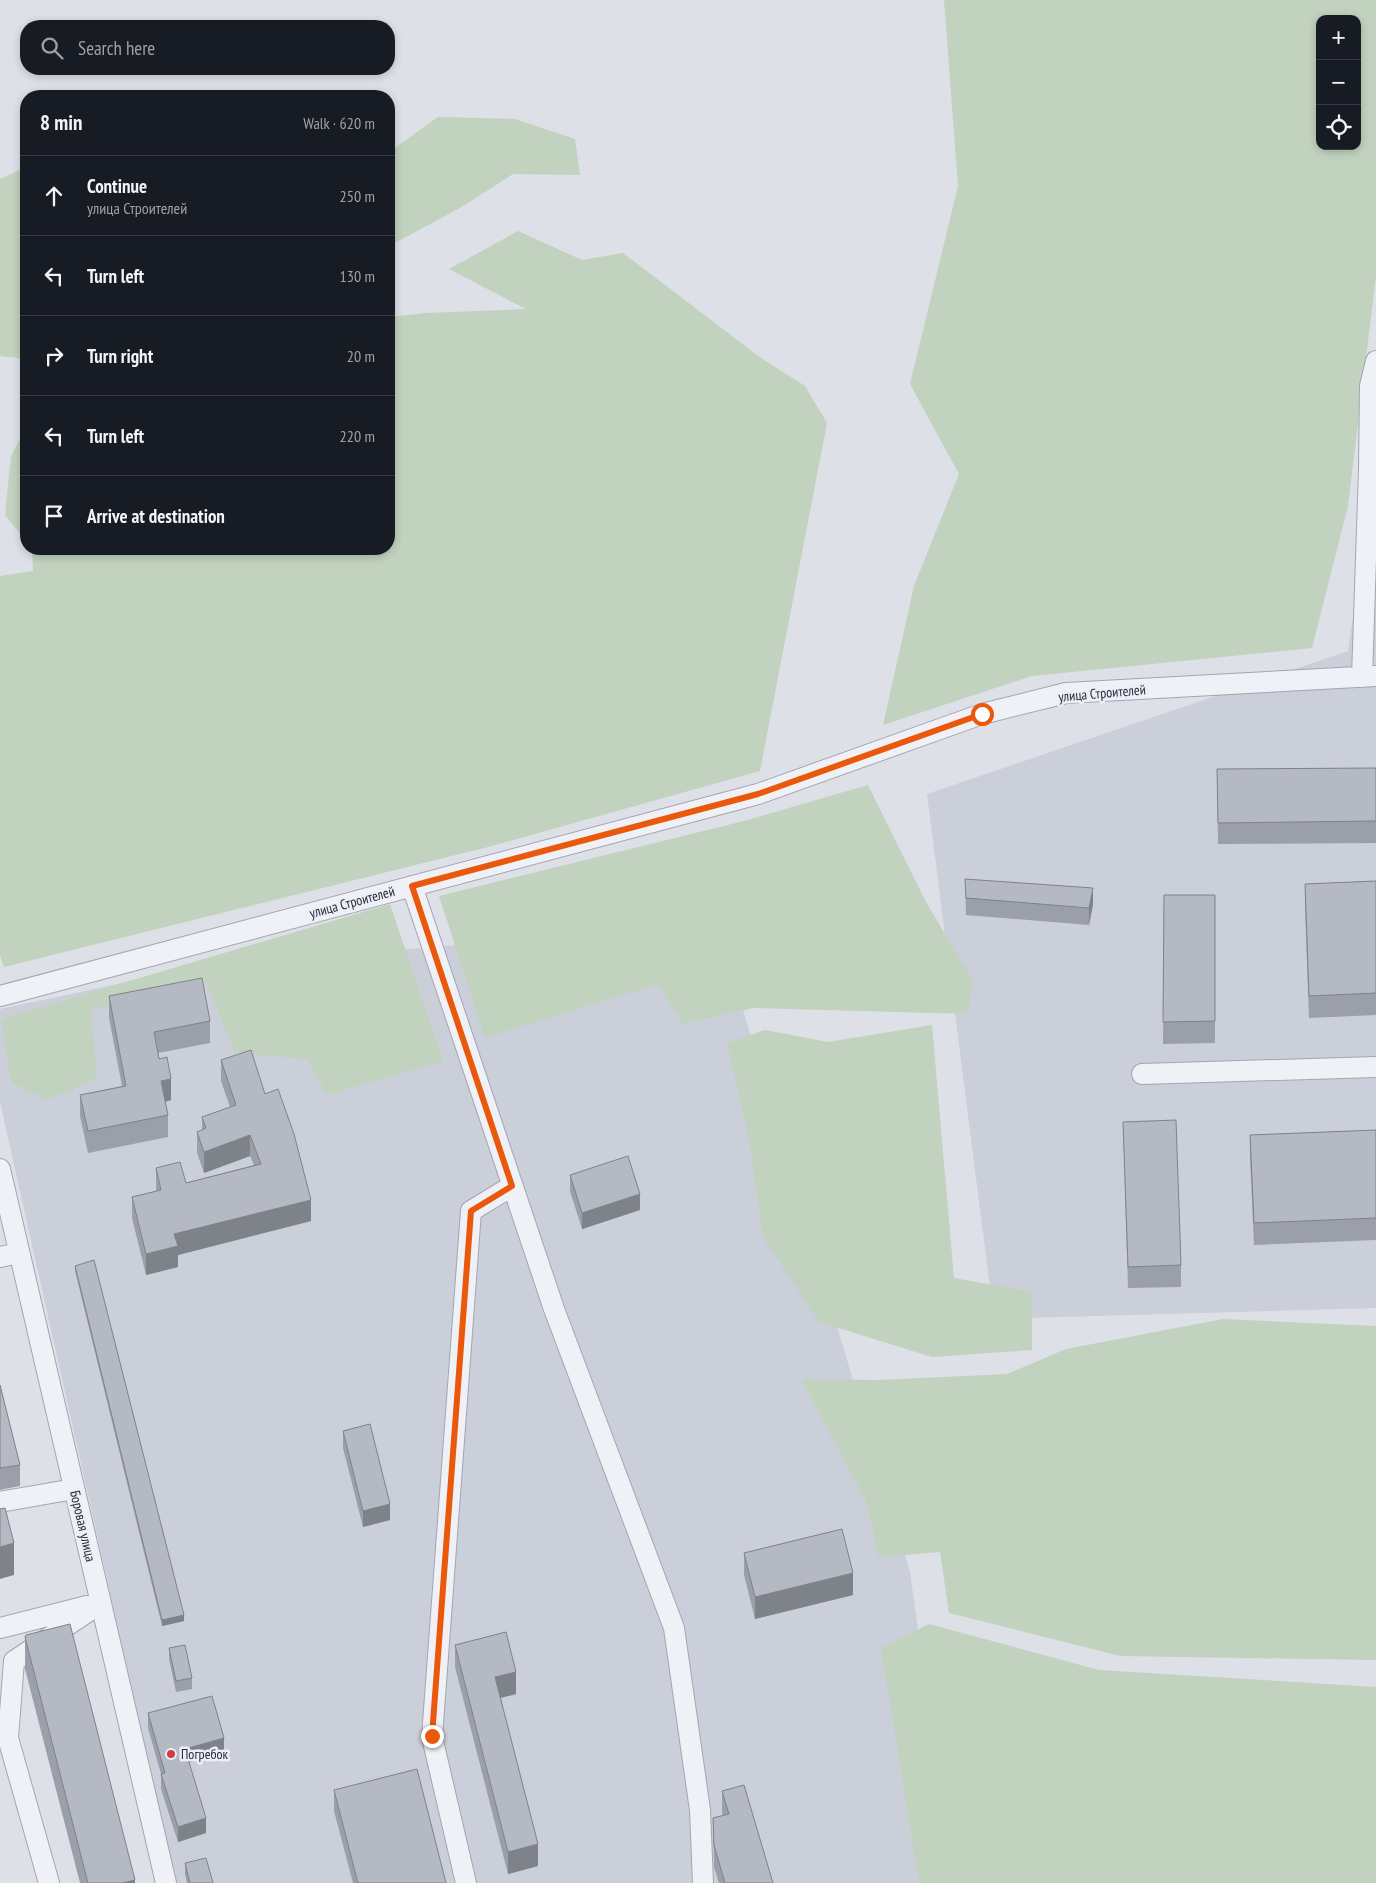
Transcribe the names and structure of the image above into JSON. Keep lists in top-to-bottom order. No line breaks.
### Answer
{"streets":{"street":["улица Строителей","Боровая улица"]},"places":["Погребок"],"page":{"map_buttons":["+","−"],"search":"Search here","heading":["8 min","Walk · 620 m"],"list":[["Continue","улица Строителей","250 m"],["Turn left","130 m"],["Turn right","20 m"],["Turn left","220 m"],"Arrive at destination"]}}
